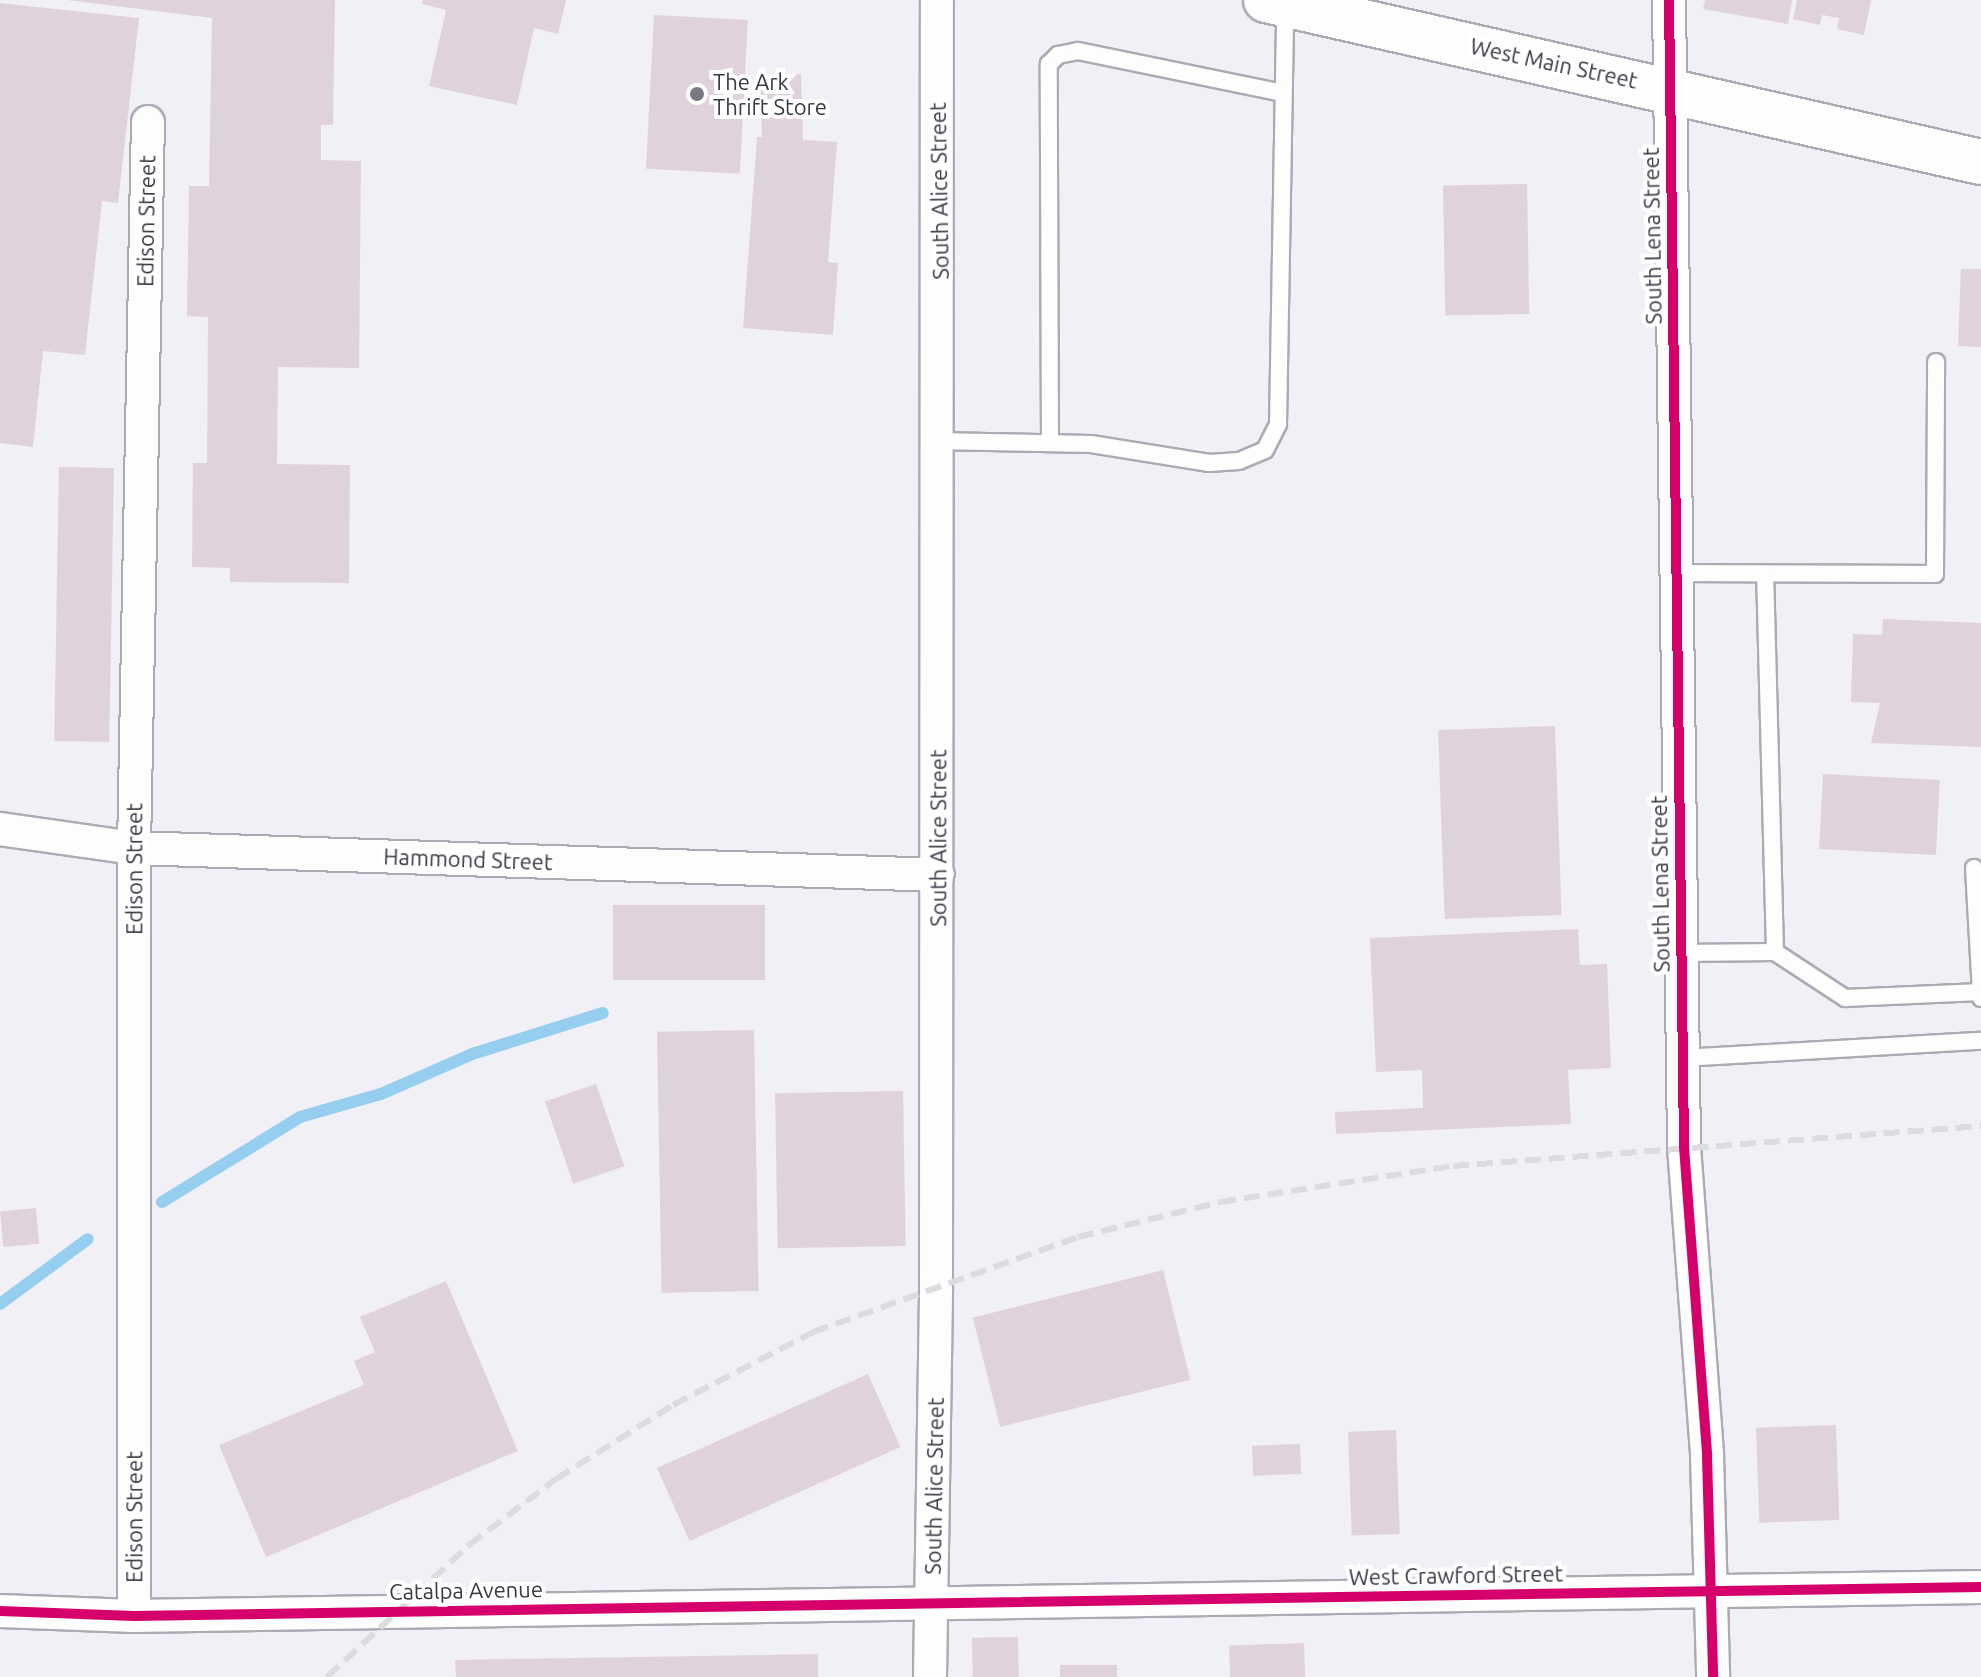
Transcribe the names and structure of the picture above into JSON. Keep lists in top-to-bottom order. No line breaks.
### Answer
{"streets":{"main road":["West Main Street"],"street":["South Alice Street","Edison Street","South Lena Street","Hammond Street","West Crawford Street","Catalpa Avenue"]},"crossings":[["West Main Street","South Lena Street"],["South Alice Street","Hammond Street"],["South Alice Street","West Crawford Street"],["South Alice Street","Catalpa Avenue"],["Edison Street","Hammond Street"],["Edison Street","Catalpa Avenue"],["South Lena Street","West Crawford Street"],["West Crawford Street","Catalpa Avenue"]],"places":["The Ark Thrift Store"]}
